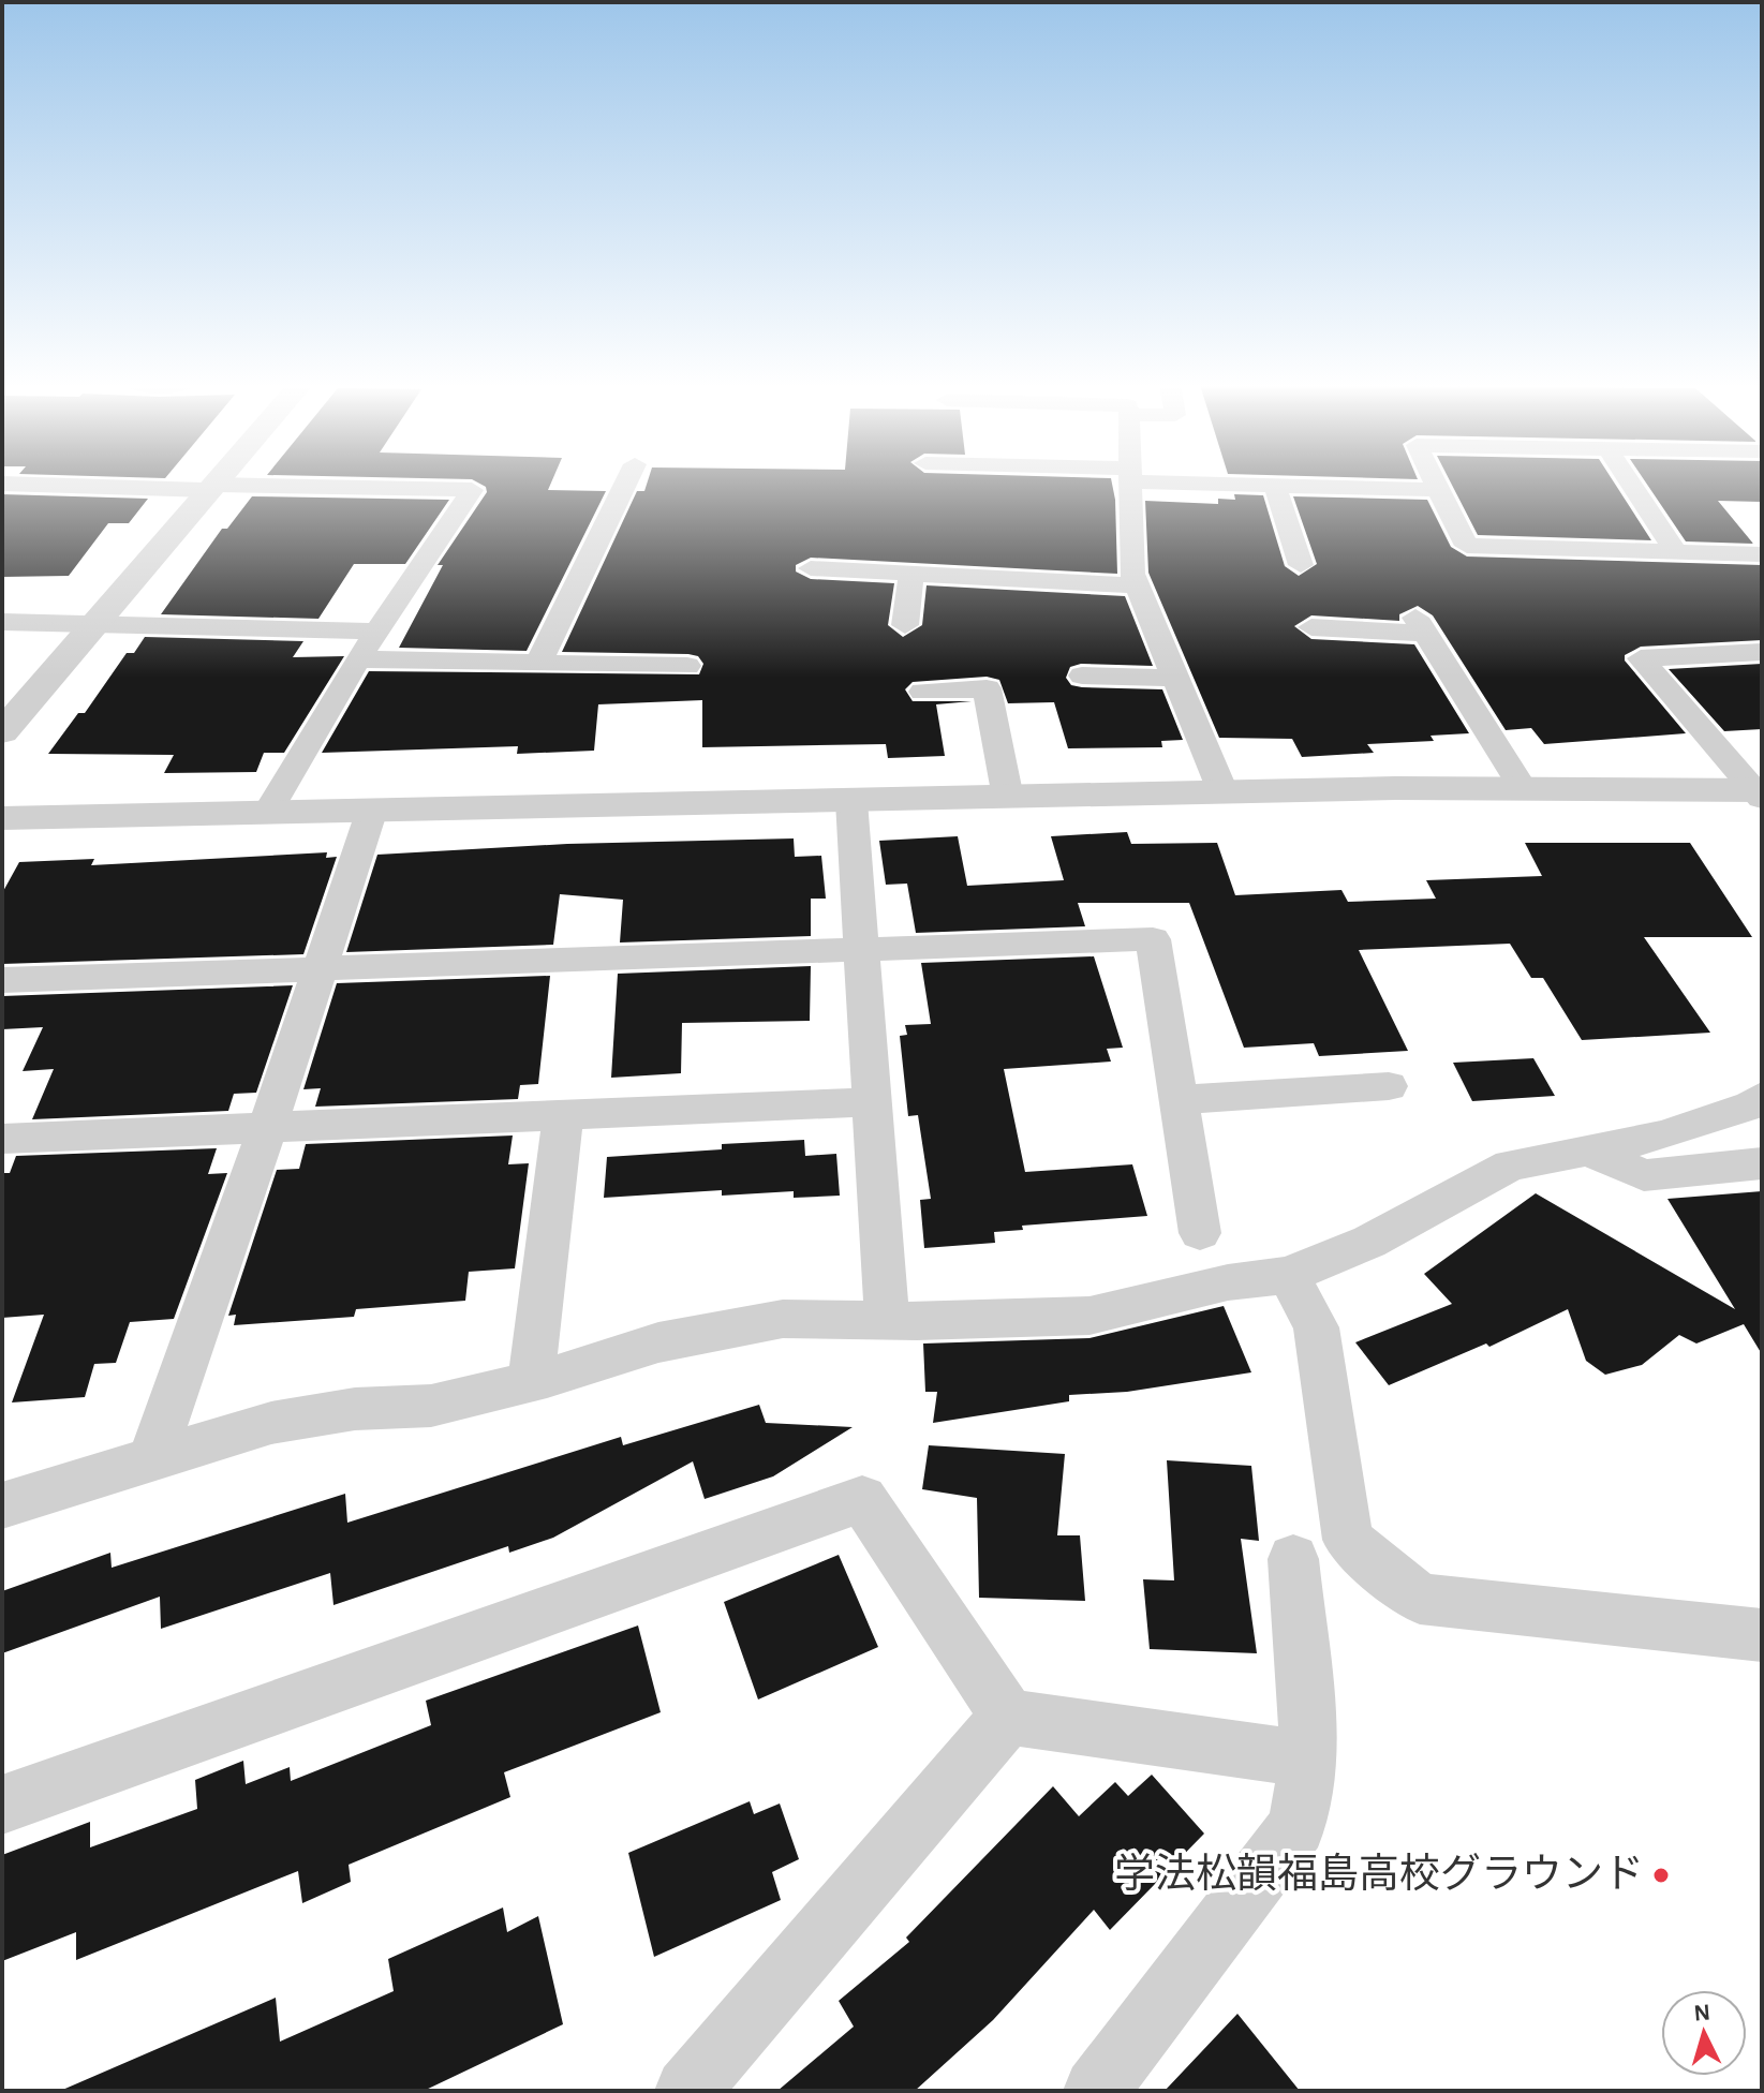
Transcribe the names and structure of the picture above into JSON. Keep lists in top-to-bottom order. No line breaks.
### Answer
{"places":["学法松韻福島高校グラウンド"],"north":"top"}
